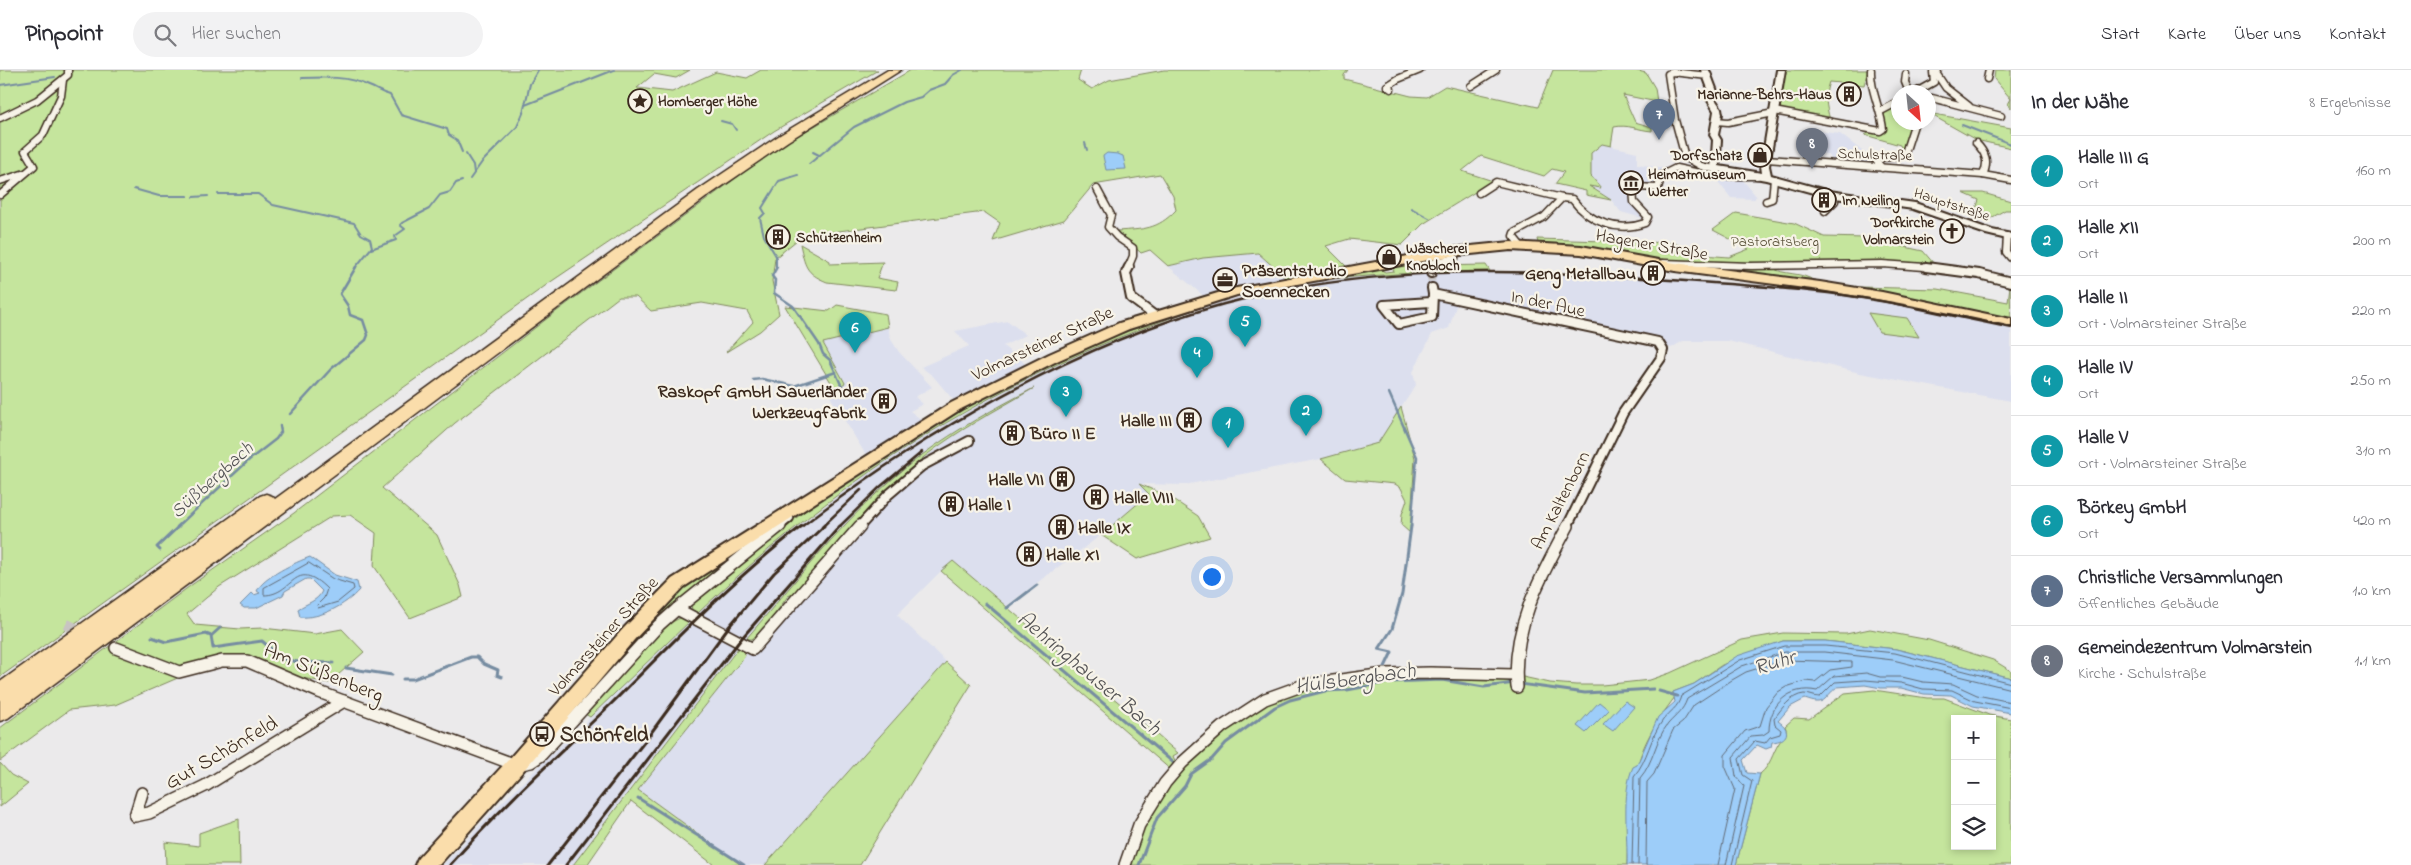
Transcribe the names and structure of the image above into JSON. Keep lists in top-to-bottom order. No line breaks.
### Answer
{"streets":{"main road":["Hagener Straße","Volmarsteiner Straße"],"street":["Schulstraße","Hauptstraße","In der Aue","Am Kaltenborn","Am Süßenberg","Gut Schönfeld"]},"crossings":[["Hagener Straße","Volmarsteiner Straße"],["In der Aue","Am Kaltenborn"],["Volmarsteiner Straße","Am Süßenberg"],["Am Süßenberg","Gut Schönfeld"]],"water":["Süßbergbach","Ruhr","Aehringhauser Bach","Hülsbergbach"],"parks":["Pastoratsberg"],"places":{"building":["Marianne-Behrs-Haus","Im Neiling","Schützenheim","Geng Metallbau","Raskopf GmbH Sauerländer Werkzeugfabrik","Halle III","Büro II E","Halle VII","Halle VIII","Halle I","Halle IX","Halle XI"],"place":["Homberger Höhe"],"shop":["Dorfschatz","Wäscherei Knobloch"],"museum":["Heimatmuseum Wetter"],"church":["Dorfkirche Volmarstein"],"office":["Präsentstudio Soennecken"],"bus stop":["Schönfeld"]},"north":"bottom right","page":{"header":"Pinpoint","search":"Hier suchen","nav":["Start","Karte","Über uns","Kontakt"],"heading":["In der Nähe","8 Ergebnisse"],"pins":["7","8","5","6","4","3","2","1"],"list":[{"mark":"1","name":"Halle III G","note":"Ort","value":"160 m"},{"mark":"2","name":"Halle XII","note":"Ort","value":"200 m"},{"mark":"3","name":"Halle II","note":"Ort · Volmarsteiner Straße","value":"220 m"},{"mark":"4","name":"Halle IV","note":"Ort","value":"250 m"},{"mark":"5","name":"Halle V","note":"Ort · Volmarsteiner Straße","value":"310 m"},{"mark":"6","name":"Börkey GmbH","note":"Ort","value":"420 m"},{"mark":"7","name":"Christliche Versammlungen","note":"Öffentliches Gebäude","value":"1.0 km"},{"mark":"8","name":"Gemeindezentrum Volmarstein","note":"Kirche · Schulstraße","value":"1.1 km"}],"map_buttons":["+","−"]}}
